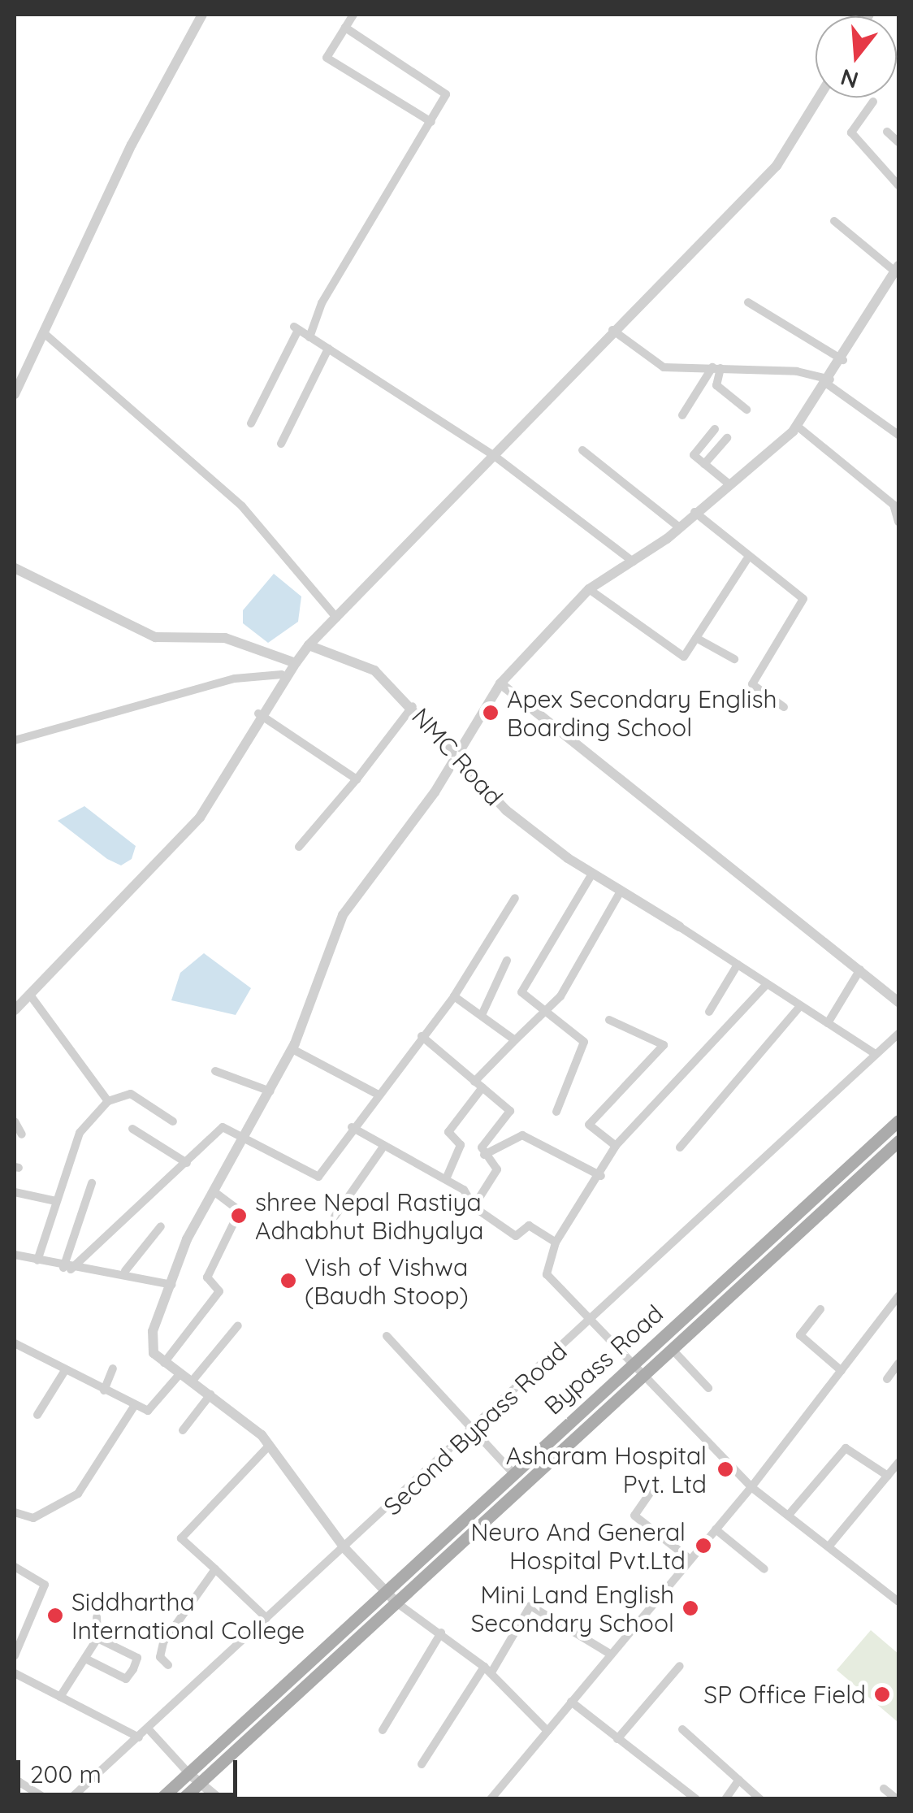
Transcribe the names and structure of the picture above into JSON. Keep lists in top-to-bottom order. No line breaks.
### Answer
{"streets":{"main road":["Bypass Road"],"street":["NMC Road","Second Bypass Road"]},"crossings":[["NMC Road","Second Bypass Road"]],"places":["Apex Secondary English Boarding School","shree Nepal Rastiya Adhabhut Bidhyalya","Vish of Vishwa (Baudh Stoop)","Asharam Hospital Pvt. Ltd","Neuro And General Hospital Pvt.Ltd","Mini Land English Secondary School","Siddhartha International College","SP Office Field"],"scale_bar":"200 m","north":"bottom"}
